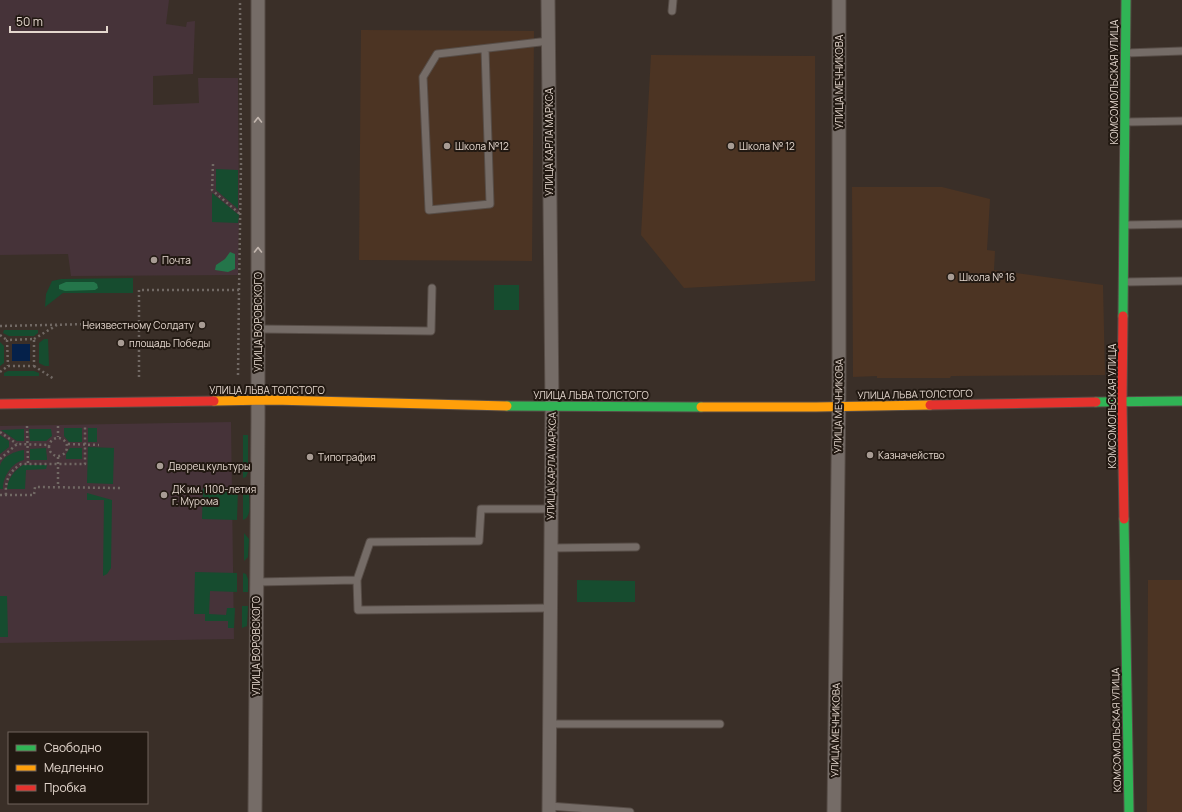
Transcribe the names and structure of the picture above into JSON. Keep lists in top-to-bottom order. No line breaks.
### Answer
{"streets":{"street":["УЛИЦА МЕЧНИКОВА","КОМСОМОЛЬСКАЯ УЛИЦА","УЛИЦА КАРЛА МАРКСА","УЛИЦА ВОРОВСКОГО","УЛИЦА ЛЬВА ТОЛСТОГО"]},"crossings":[["УЛИЦА МЕЧНИКОВА","УЛИЦА ЛЬВА ТОЛСТОГО"],["КОМСОМОЛЬСКАЯ УЛИЦА","УЛИЦА ЛЬВА ТОЛСТОГО"],["УЛИЦА КАРЛА МАРКСА","УЛИЦА ЛЬВА ТОЛСТОГО"],["УЛИЦА ВОРОВСКОГО","УЛИЦА ЛЬВА ТОЛСТОГО"]],"one_way":["УЛИЦА ВОРОВСКОГО"],"places":["Школа №12","Школа № 12","Почта","Школа № 16","Неизвестному Солдату","площадь Победы","Казначейство","Типография","Дворец культуры","ДК им. 1100-летия г. Мурома"],"legend":["Свободно","Медленно","Пробка"],"scale_bar":"50 m"}
